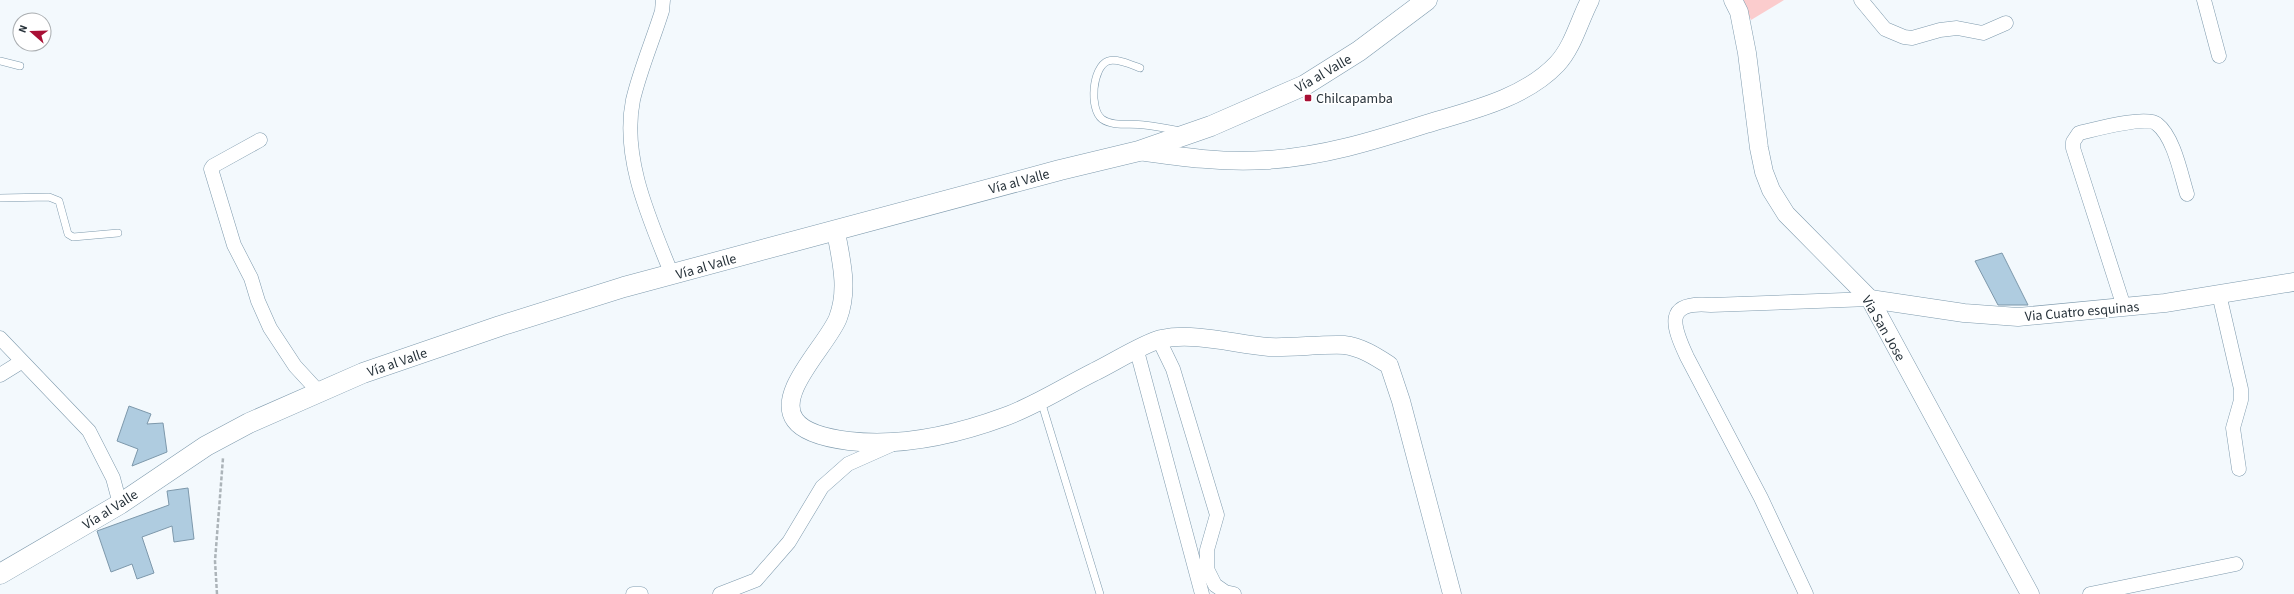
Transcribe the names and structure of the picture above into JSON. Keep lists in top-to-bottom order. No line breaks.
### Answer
{"streets":{"main road":["Vía al Valle"],"street":["Via Cuatro esquinas","Via San Jose"]},"crossings":[["Via Cuatro esquinas","Via San Jose"]],"places":{"transit":["Chilcapamba"]},"north":"left"}
